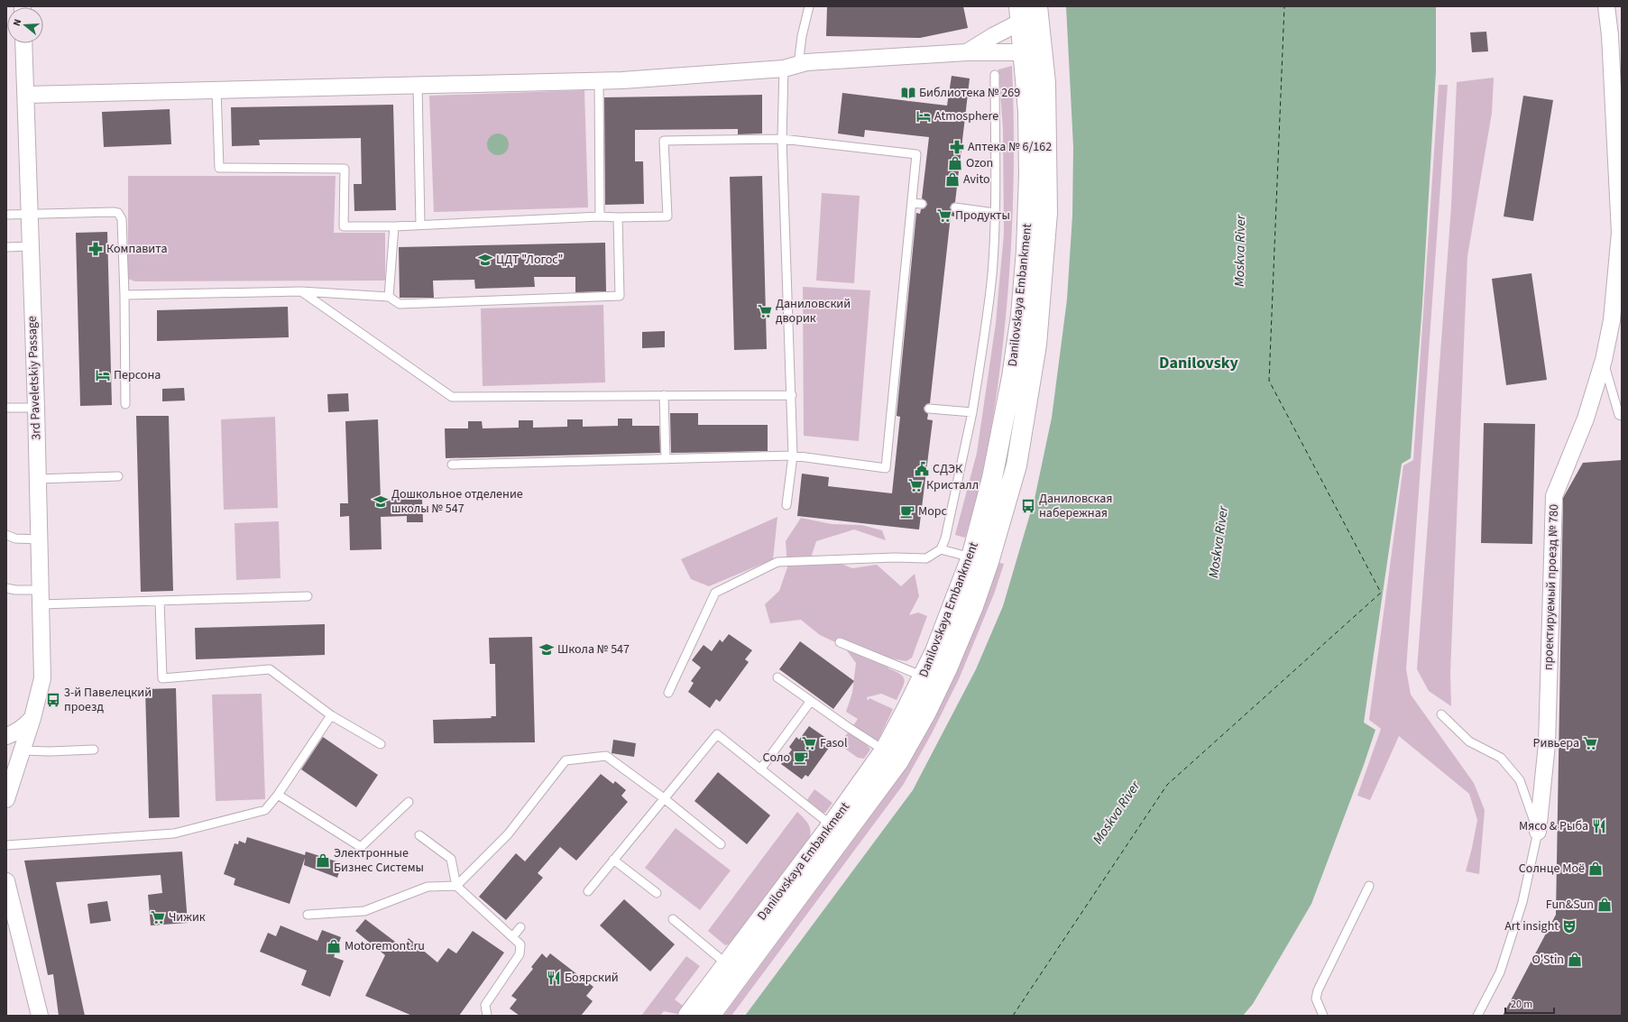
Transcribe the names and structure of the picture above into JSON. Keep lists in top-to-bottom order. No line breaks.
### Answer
{"streets":{"main road":["Danilovskaya Embankment"],"street":["3rd Paveletskiy Passage","проектируемый проезд № 780"]},"districts":["Danilovsky"],"water":["Moskva River"],"places":{"library":["Библиотека № 269"],"hotel":["Atmosphere","Персона"],"pharmacy":["Аптека № 6/162","Компавита"],"shop":["Ozon","Avito","Электронные Бизнес Системы","Солнце Моё","Fun&Sun","Motoremont.ru","O'Stin"],"supermarket":["Продукты","Даниловский дворик","Кристалл","Fasol","Ривьера","Чижик"],"school or university":["ЦДТ \"Логос\"","Дошкольное отделение школы № 547","Школа № 547"],"public building":["СДЭК"],"bus stop":["Даниловская набережная","3-й Павелецкий проезд"],"cafe":["Морс","Соло"],"restaurant":["Мясо & Рыба","Боярский"],"theatre":["Art insight"]},"scale_bar":"20 m","north":"left"}
